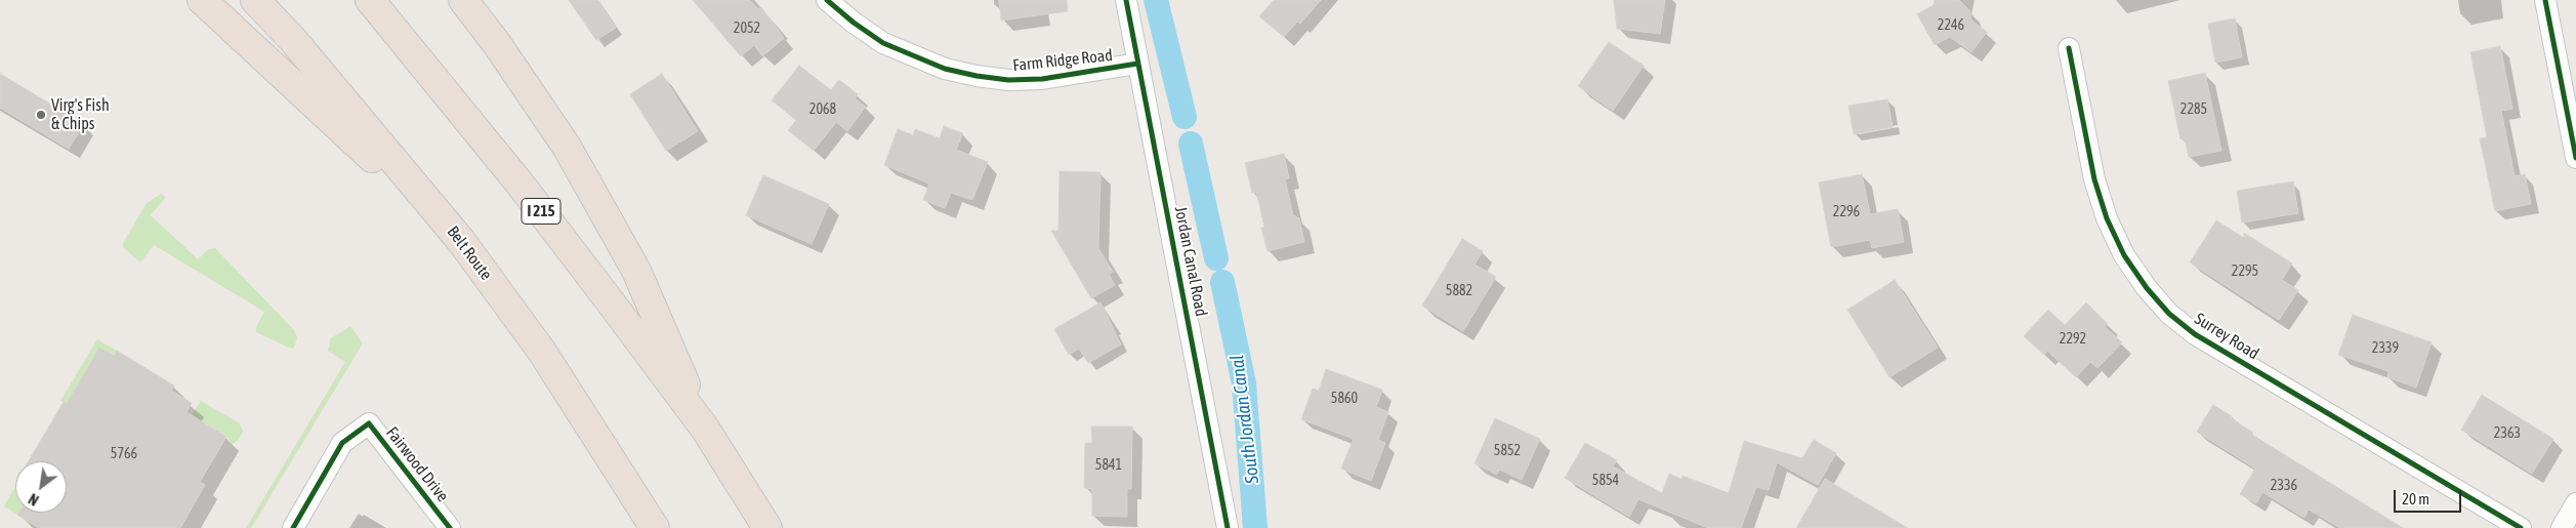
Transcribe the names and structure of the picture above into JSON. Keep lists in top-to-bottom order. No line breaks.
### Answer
{"streets":{"highway":["I 215","Belt Route"],"street":["Farm Ridge Road","Jordan Canal Road","Surrey Road","Fairwood Drive"]},"crossings":[["Farm Ridge Road","Jordan Canal Road"]],"water":["South Jordan Canal"],"places":["Virg's Fish & Chips"],"house_numbers":["2246","2052","2068","2285","2296","2295","5882","2292","2339","5860","2363","5852","5766","5841","5854","2336"],"scale_bar":"20 m","north":"bottom left"}
